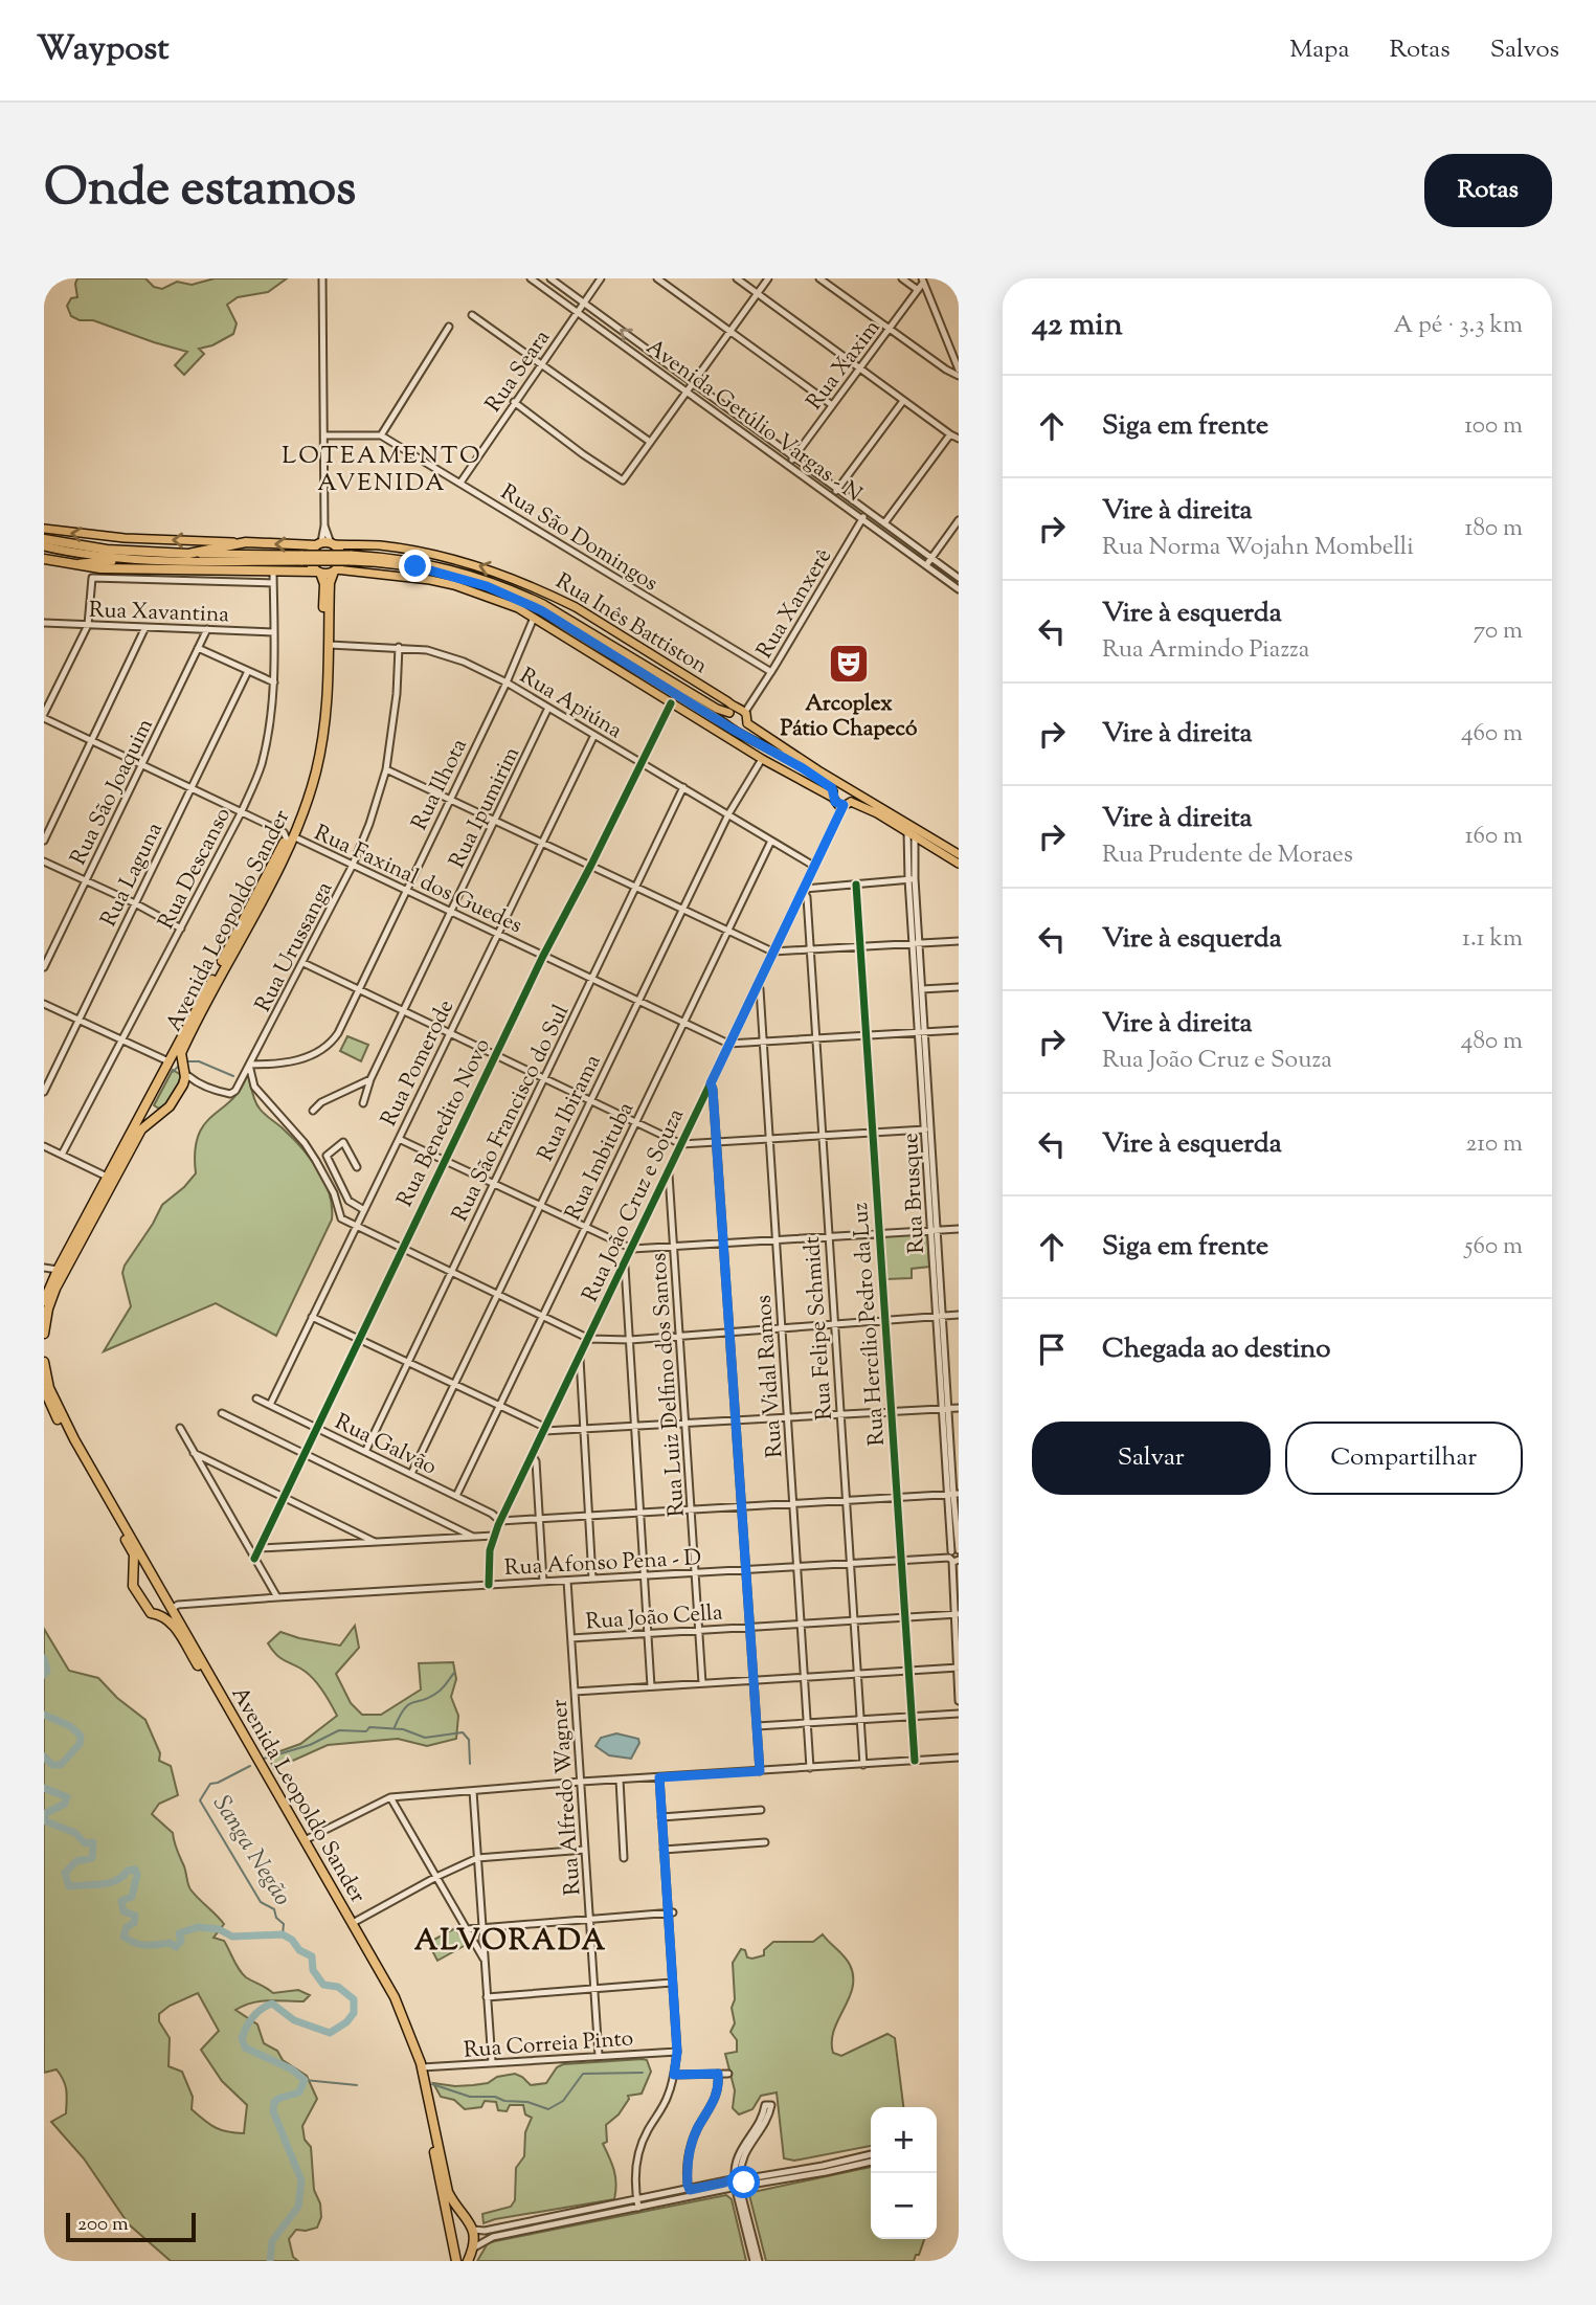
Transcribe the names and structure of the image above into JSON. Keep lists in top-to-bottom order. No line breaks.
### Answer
{"streets":{"highway":["Avenida Leopoldo Sander"],"main road":["Rua Inês Battiston"],"street":["Rua Xaxim","Rua Seara","Avenida Getúlio Vargas - N","Rua São Domingos","Rua Xanxerê","Rua Xavantina","Rua Apiúna","Rua Ilhota","Rua São Joaquim","Rua Ipumirim","Rua Descanso","Rua Laguna","Rua Faxinal dos Guedes","Rua Urussanga","Rua Pomerode","Rua Ibirama","Rua São Francisco do Sul","Rua Benedito Novo","Rua Imbituba","Rua Brusque","Rua João Cruz e Souza","Rua Hercílio Pedro da Luz","Rua Felipe Schmidt","Rua Vidal Ramos","Rua Luiz Delfino dos Santos","Rua Galvão","Rua Afonso Pena - D","Rua João Cella","Rua Alfredo Wagner","Rua Correia Pinto"]},"crossings":[["Rua Xaxim","Avenida Getúlio Vargas - N"],["Rua Seara","Avenida Getúlio Vargas - N"],["Rua Seara","Rua São Domingos"],["Avenida Getúlio Vargas - N","Rua Xanxerê"],["Rua São Domingos","Rua Xanxerê"],["Rua Xavantina","Rua São Joaquim"],["Rua Xavantina","Rua Descanso"],["Rua Inês Battiston","Avenida Leopoldo Sander"],["Rua Apiúna","Rua Ilhota"],["Rua Apiúna","Rua Ipumirim"],["Rua Apiúna","Avenida Leopoldo Sander"],["Rua Apiúna","Rua Urussanga"],["Rua Apiúna","Rua Pomerode"],["Rua Apiúna","Rua Ibirama"],["Rua Apiúna","Rua São Francisco do Sul"],["Rua Apiúna","Rua Benedito Novo"],["Rua Apiúna","Rua Imbituba"],["Rua Apiúna","Rua João Cruz e Souza"],["Rua Ilhota","Rua Faxinal dos Guedes"],["Rua Ilhota","Rua Urussanga"],["Rua São Joaquim","Rua Faxinal dos Guedes"],["Rua Ipumirim","Rua Faxinal dos Guedes"],["Rua Descanso","Rua Faxinal dos Guedes"],["Rua Laguna","Rua Faxinal dos Guedes"],["Rua Faxinal dos Guedes","Avenida Leopoldo Sander"],["Rua Faxinal dos Guedes","Rua Urussanga"],["Rua Faxinal dos Guedes","Rua Pomerode"],["Rua Faxinal dos Guedes","Rua Ibirama"],["Rua Faxinal dos Guedes","Rua São Francisco do Sul"],["Rua Faxinal dos Guedes","Rua Benedito Novo"],["Rua Faxinal dos Guedes","Rua Imbituba"],["Rua Faxinal dos Guedes","Rua João Cruz e Souza"],["Avenida Leopoldo Sander","Rua Urussanga"],["Avenida Leopoldo Sander","Rua Afonso Pena - D"],["Avenida Leopoldo Sander","Rua Correia Pinto"],["Rua Pomerode","Rua Galvão"],["Rua Ibirama","Rua Galvão"],["Rua São Francisco do Sul","Rua Galvão"],["Rua Benedito Novo","Rua Galvão"],["Rua Imbituba","Rua Galvão"],["Rua Brusque","Rua Afonso Pena - D"],["Rua Brusque","Rua João Cella"],["Rua João Cruz e Souza","Rua Felipe Schmidt"],["Rua João Cruz e Souza","Rua Vidal Ramos"],["Rua João Cruz e Souza","Rua Luiz Delfino dos Santos"],["Rua João Cruz e Souza","Rua Galvão"],["Rua João Cruz e Souza","Rua Afonso Pena - D"],["Rua Hercílio Pedro da Luz","Rua Afonso Pena - D"],["Rua Hercílio Pedro da Luz","Rua João Cella"],["Rua Felipe Schmidt","Rua Afonso Pena - D"],["Rua Felipe Schmidt","Rua João Cella"],["Rua Vidal Ramos","Rua Afonso Pena - D"],["Rua Vidal Ramos","Rua João Cella"],["Rua Luiz Delfino dos Santos","Rua Afonso Pena - D"],["Rua Luiz Delfino dos Santos","Rua João Cella"],["Rua Afonso Pena - D","Rua Alfredo Wagner"],["Rua João Cella","Rua Alfredo Wagner"],["Rua Alfredo Wagner","Rua Correia Pinto"]],"districts":["LOTEAMENTO AVENIDA","ALVORADA"],"water":["Sanga Negão"],"places":{"theatre":["Arcoplex Pátio Chapecó"]},"scale_bar":"200 m","page":{"header":"Waypost","nav":["Mapa","Rotas","Salvos"],"title":"Onde estamos","buttons":["Rotas",["Salvar","Compartilhar"]],"heading":["42 min","A pé · 3.3 km"],"list":[["Siga em frente","100 m"],["Vire à direita","Rua Norma Wojahn Mombelli","180 m"],["Vire à esquerda","Rua Armindo Piazza","70 m"],["Vire à direita","460 m"],["Vire à direita","Rua Prudente de Moraes","160 m"],["Vire à esquerda","1.1 km"],["Vire à direita","Rua João Cruz e Souza","480 m"],["Vire à esquerda","210 m"],["Siga em frente","560 m"],"Chegada ao destino"],"map_buttons":["+","−"],"scale":"200 m"}}
